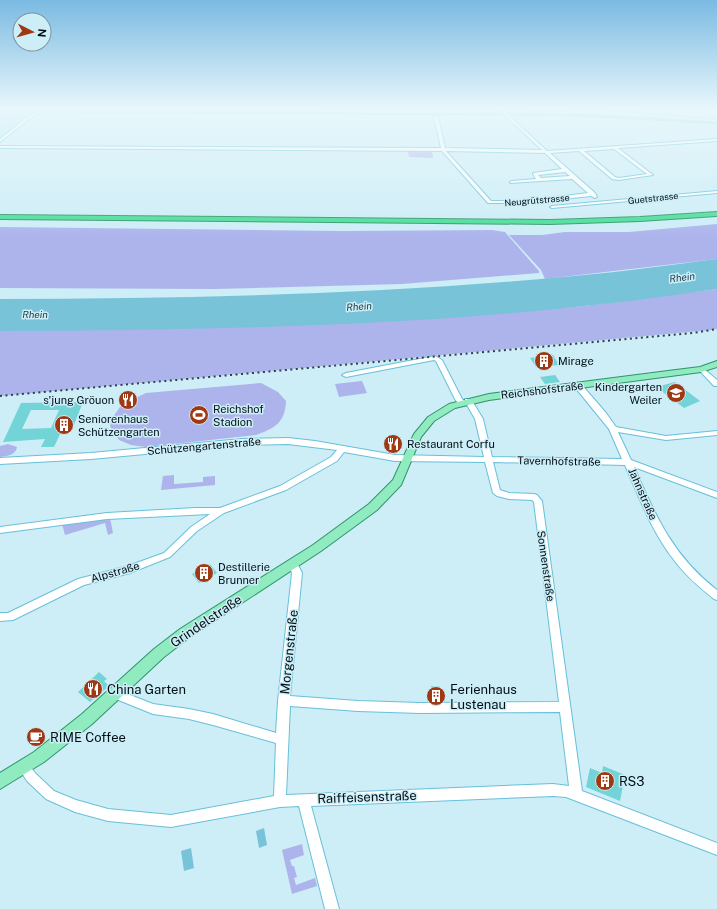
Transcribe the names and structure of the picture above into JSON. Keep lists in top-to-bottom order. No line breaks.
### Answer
{"streets":{"main road":["Reichshofstraße","Grindelstraße"],"street":["Guetstrasse","Neugrütstrasse","Schützengartenstraße","Tavernhofstraße","Jahnstraße","Sonnenstraße","Alpstraße","Morgenstraße","Raiffeisenstraße"]},"crossings":[["Reichshofstraße","Schützengartenstraße"],["Reichshofstraße","Tavernhofstraße"],["Reichshofstraße","Jahnstraße"],["Reichshofstraße","Grindelstraße"],["Schützengartenstraße","Tavernhofstraße"],["Schützengartenstraße","Alpstraße"],["Schützengartenstraße","Grindelstraße"],["Tavernhofstraße","Jahnstraße"],["Tavernhofstraße","Sonnenstraße"],["Tavernhofstraße","Grindelstraße"],["Sonnenstraße","Raiffeisenstraße"],["Grindelstraße","Morgenstraße"],["Grindelstraße","Raiffeisenstraße"],["Morgenstraße","Raiffeisenstraße"]],"water":["Rhein"],"places":{"building":["Mirage","Seniorenhaus Schützengarten","Destillerie Brunner","Ferienhaus Lustenau","RS3"],"school or university":["Kindergarten Weiler"],"restaurant":["s'jung Gröuon","Restaurant Corfu","China Garten"],"sports":["Reichshof Stadion"],"cafe":["RIME Coffee"]},"north":"right"}
